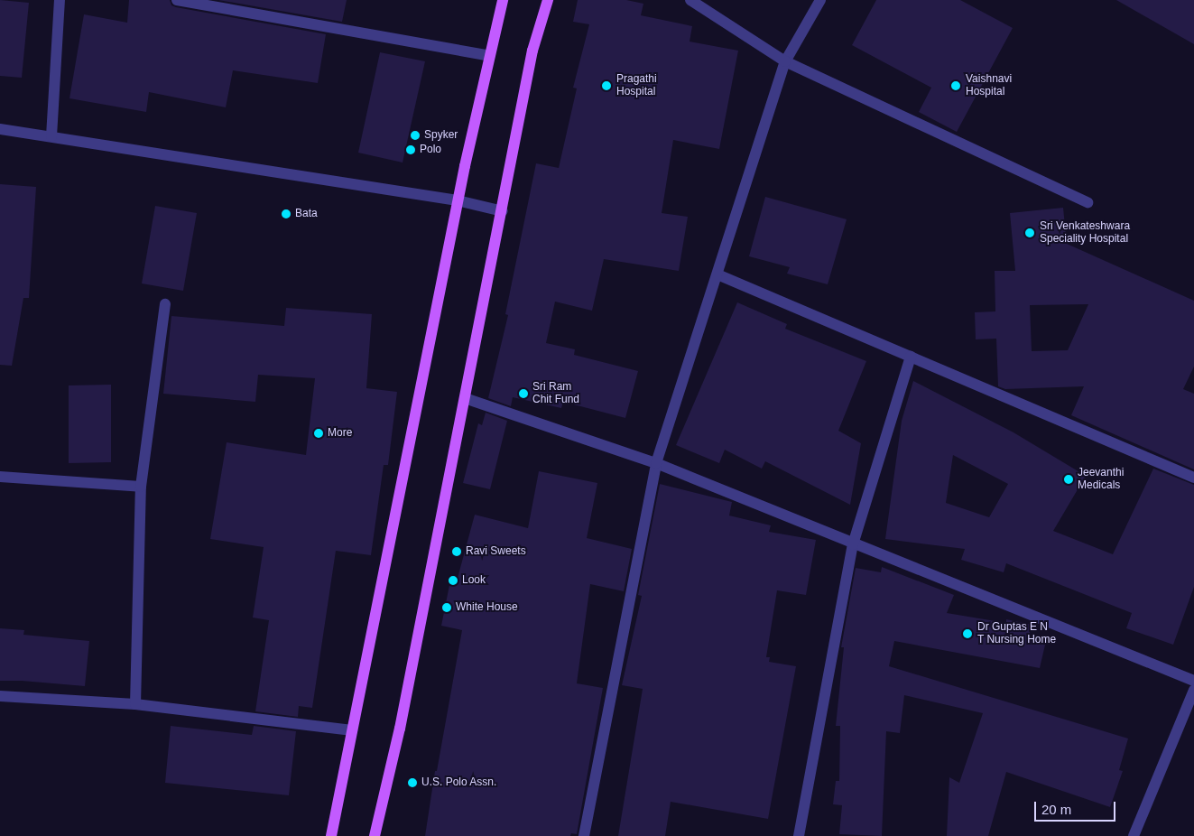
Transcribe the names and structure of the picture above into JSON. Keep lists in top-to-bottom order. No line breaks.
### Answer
{"places":["Pragathi Hospital","Vaishnavi Hospital","Spyker","Polo","Bata","Sri Venkateshwara Speciality Hospital","Sri Ram Chit Fund","More","Jeevanthi Medicals","Ravi Sweets","Look","White House","Dr Guptas E N T Nursing Home","U.S. Polo Assn."],"scale_bar":"20 m"}
